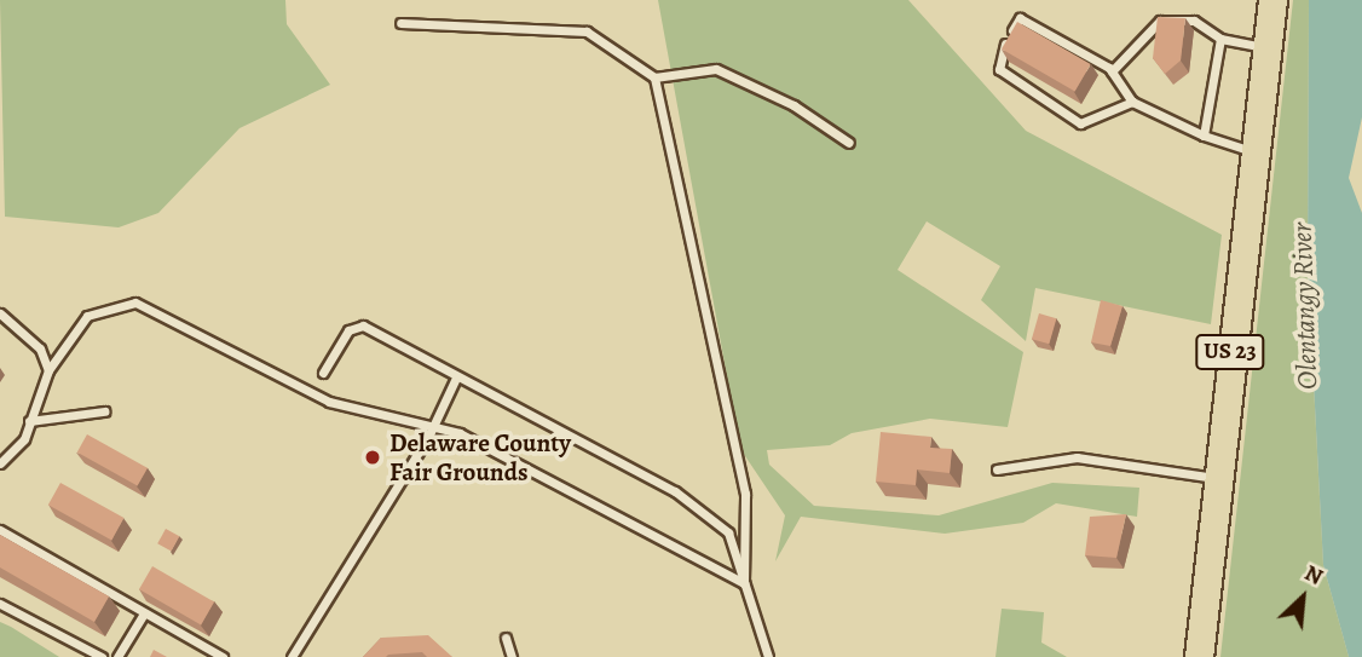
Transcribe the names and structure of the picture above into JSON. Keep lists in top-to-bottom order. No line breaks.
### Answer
{"streets":{"highway":["US 23"]},"water":["Olentangy River"],"places":["Delaware County Fair Grounds"],"north":"top right"}
